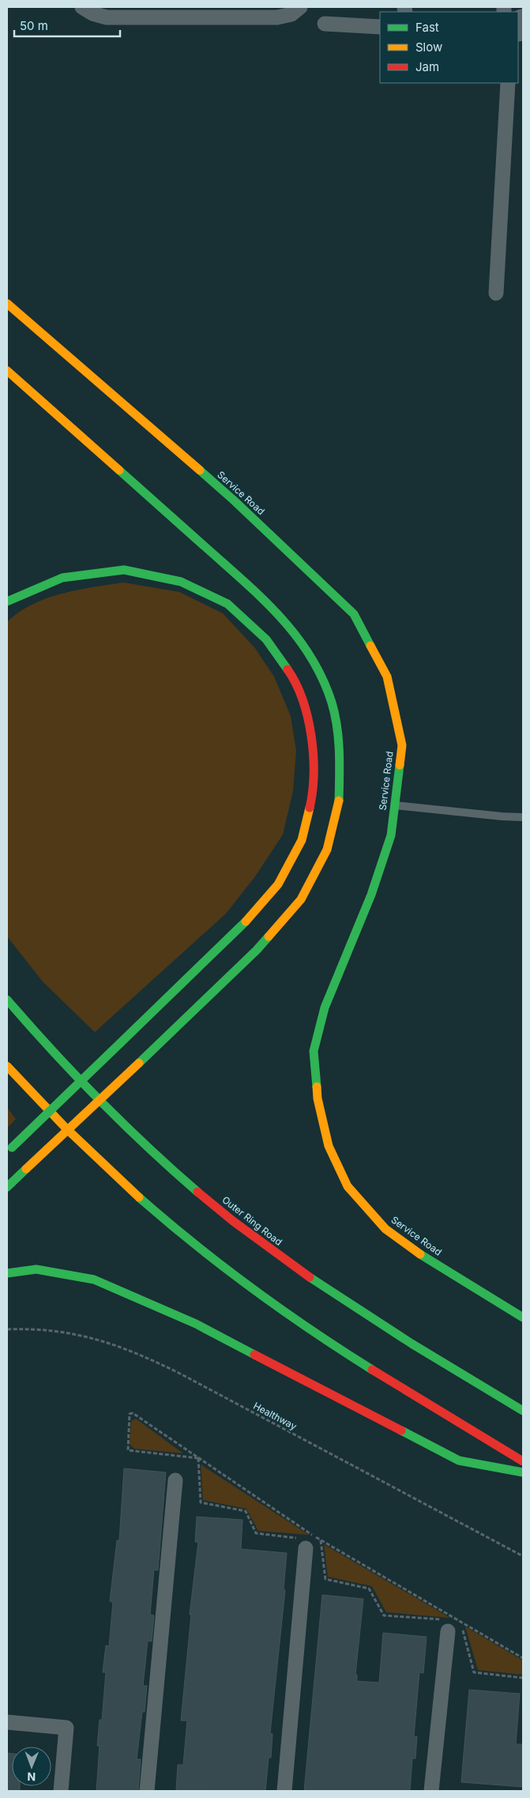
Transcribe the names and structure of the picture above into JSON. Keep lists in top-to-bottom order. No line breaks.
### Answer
{"streets":{"main road":["Service Road","Outer Ring Road"],"path":["Healthway"]},"legend":["Fast","Slow","Jam"],"scale_bar":"50 m","north":"bottom"}
